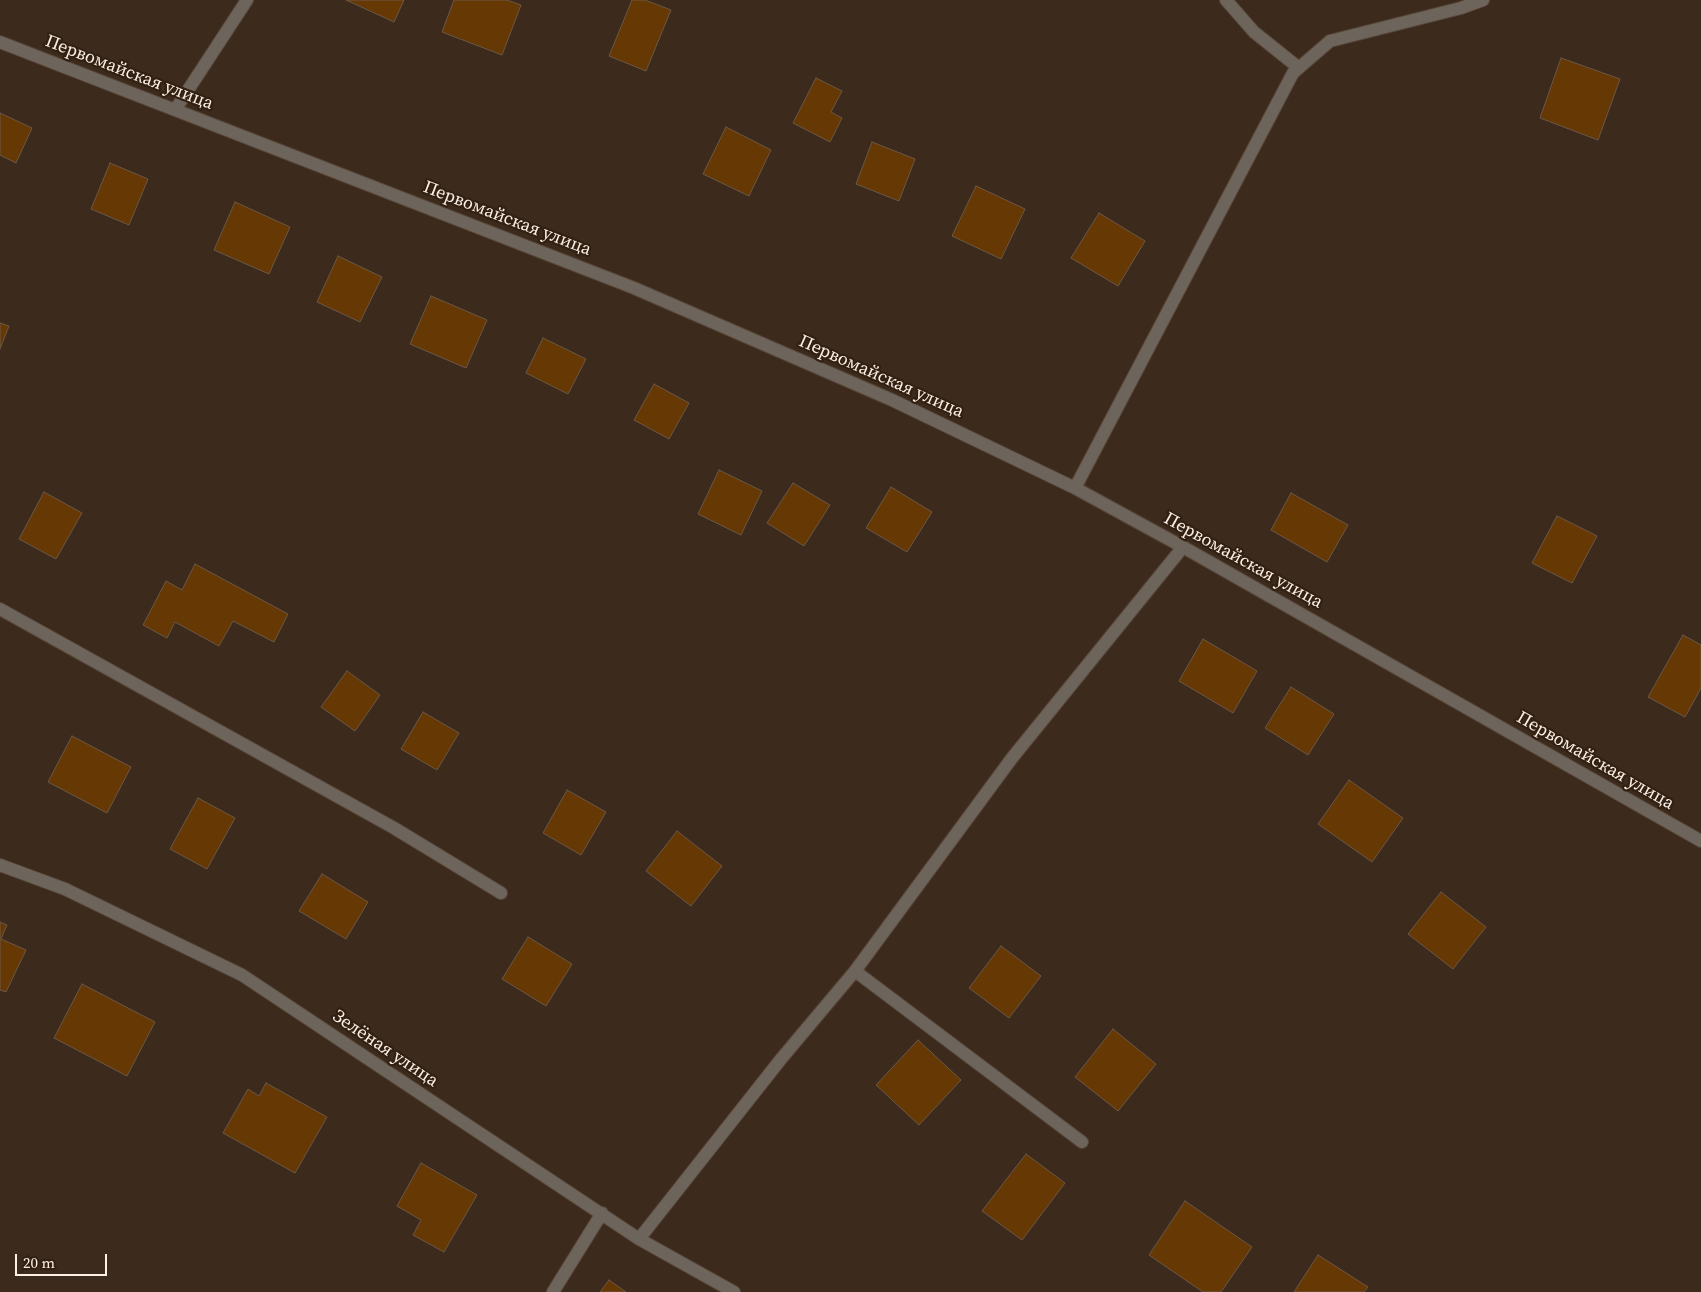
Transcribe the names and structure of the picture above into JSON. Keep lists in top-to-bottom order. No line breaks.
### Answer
{"streets":{"street":["Первомайская улица","Зелёная улица"]},"scale_bar":"20 m"}
